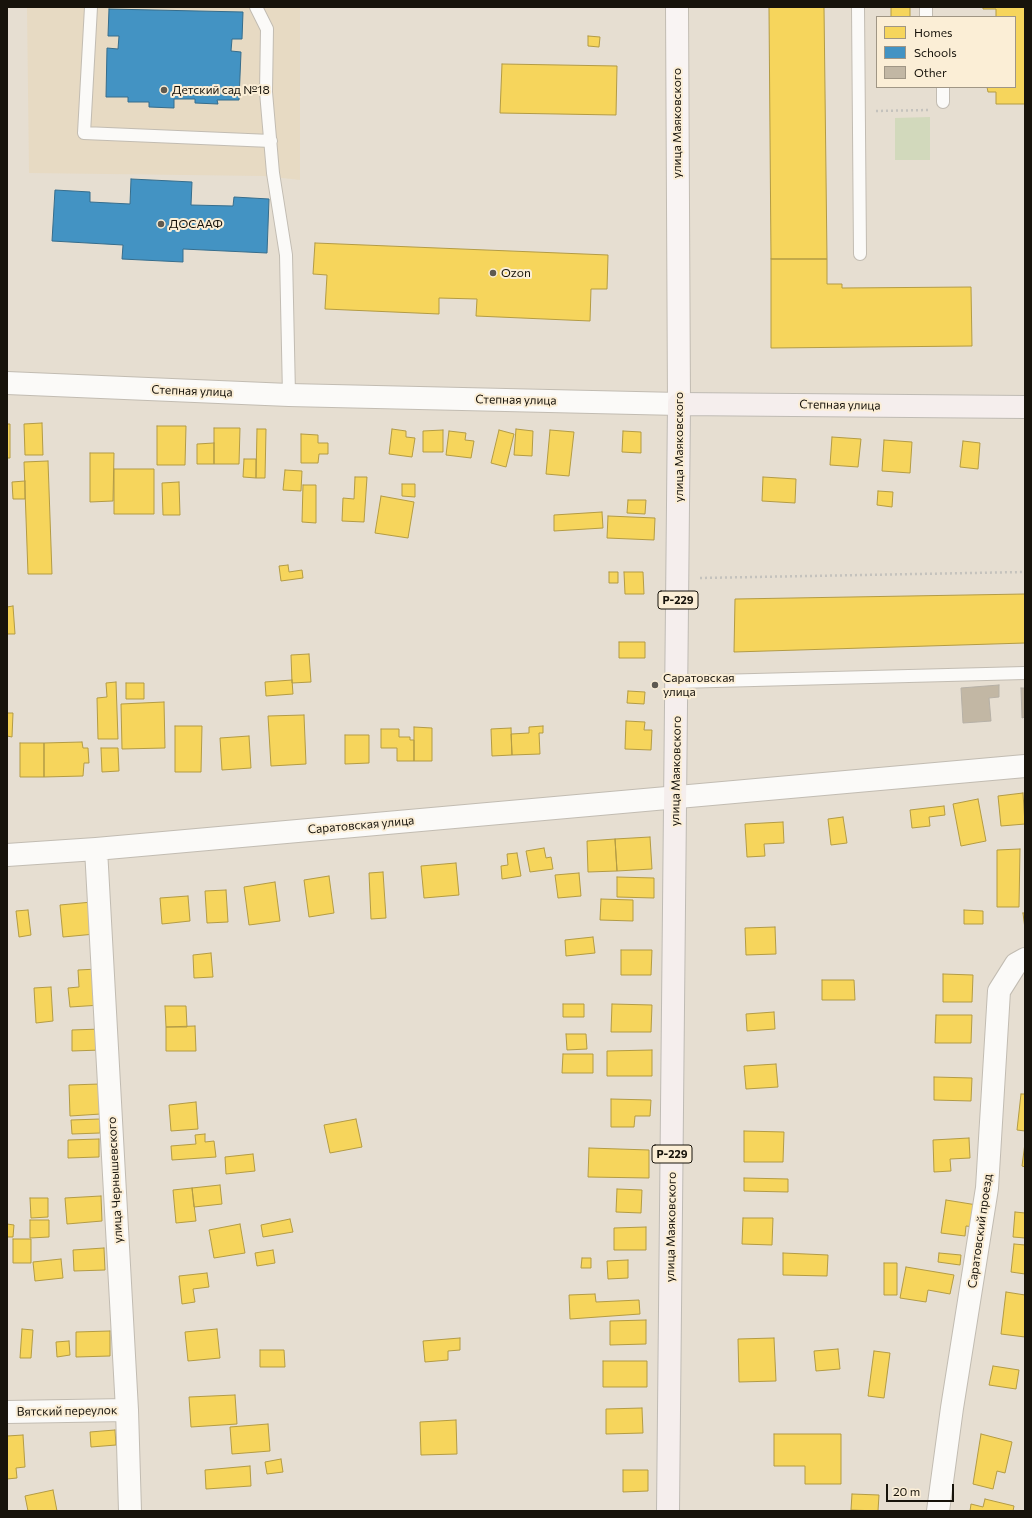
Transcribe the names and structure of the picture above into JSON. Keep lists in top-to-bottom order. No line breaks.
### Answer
{"streets":{"main road":["улица Маяковского","Степная улица","Р-229"],"street":["Саратовская улица","улица Чернышевского","Саратовский проезд","Вятский переулок"]},"crossings":[["улица Маяковского","Степная улица"],["улица Маяковского","Саратовская улица"],["Саратовская улица","улица Чернышевского"],["улица Чернышевского","Вятский переулок"]],"places":["Детский сад №18","ДОСААФ","Ozon","Саратовская улица"],"legend":["Homes","Schools","Other"],"scale_bar":"20 m"}
